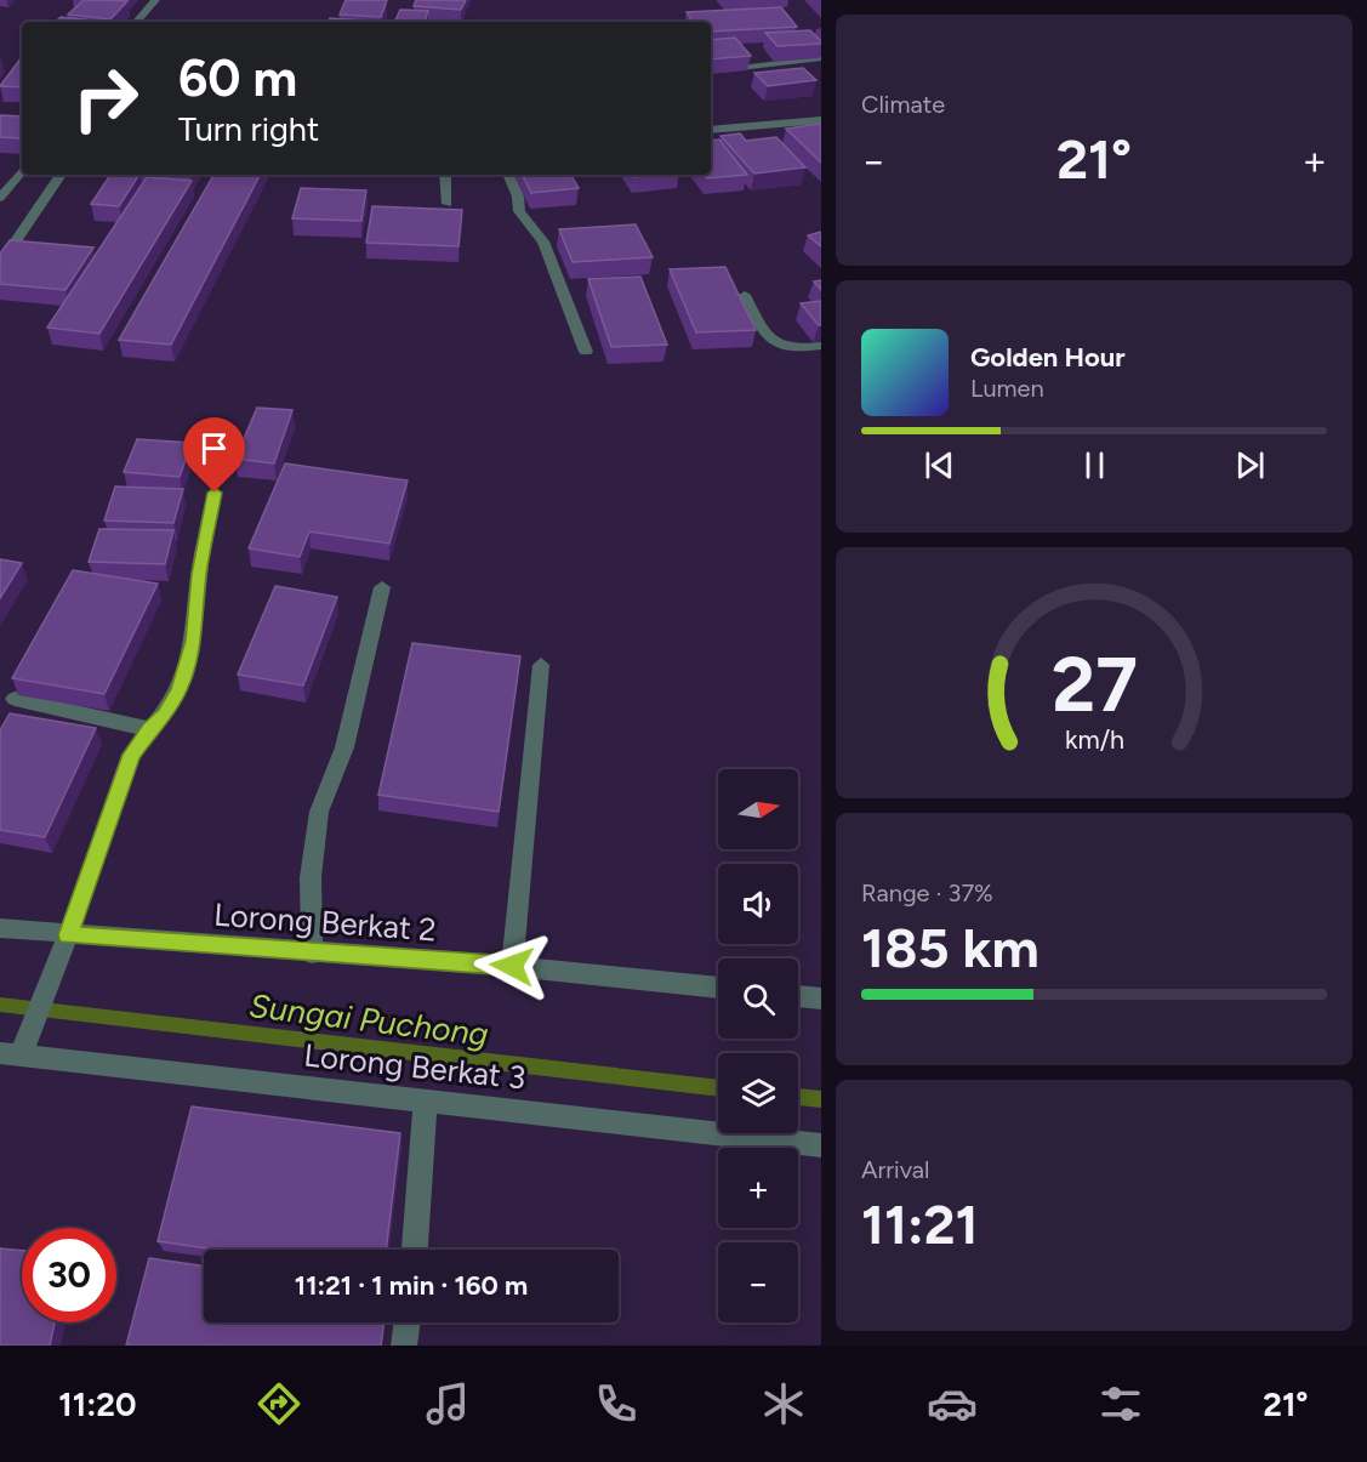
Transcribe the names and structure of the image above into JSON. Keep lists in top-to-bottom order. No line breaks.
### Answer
{"streets":{"street":["Lorong Berkat 2","Lorong Berkat 3"]},"water":["Sungai Puchong"],"north":"right","page":{"tile":["Climate",["Range · 37%","185 km"],["Arrival","11:21"]],"turn":["60 m","Turn right"],"heat":["−","21°","+"],"song":["Golden Hour","Lumen"],"map_buttons":["+","−"],"limit":"30","trip":"11:21 · 1 min · 160 m","tabs":["11:20","21°"],"gauge":["27","km/h"]}}
